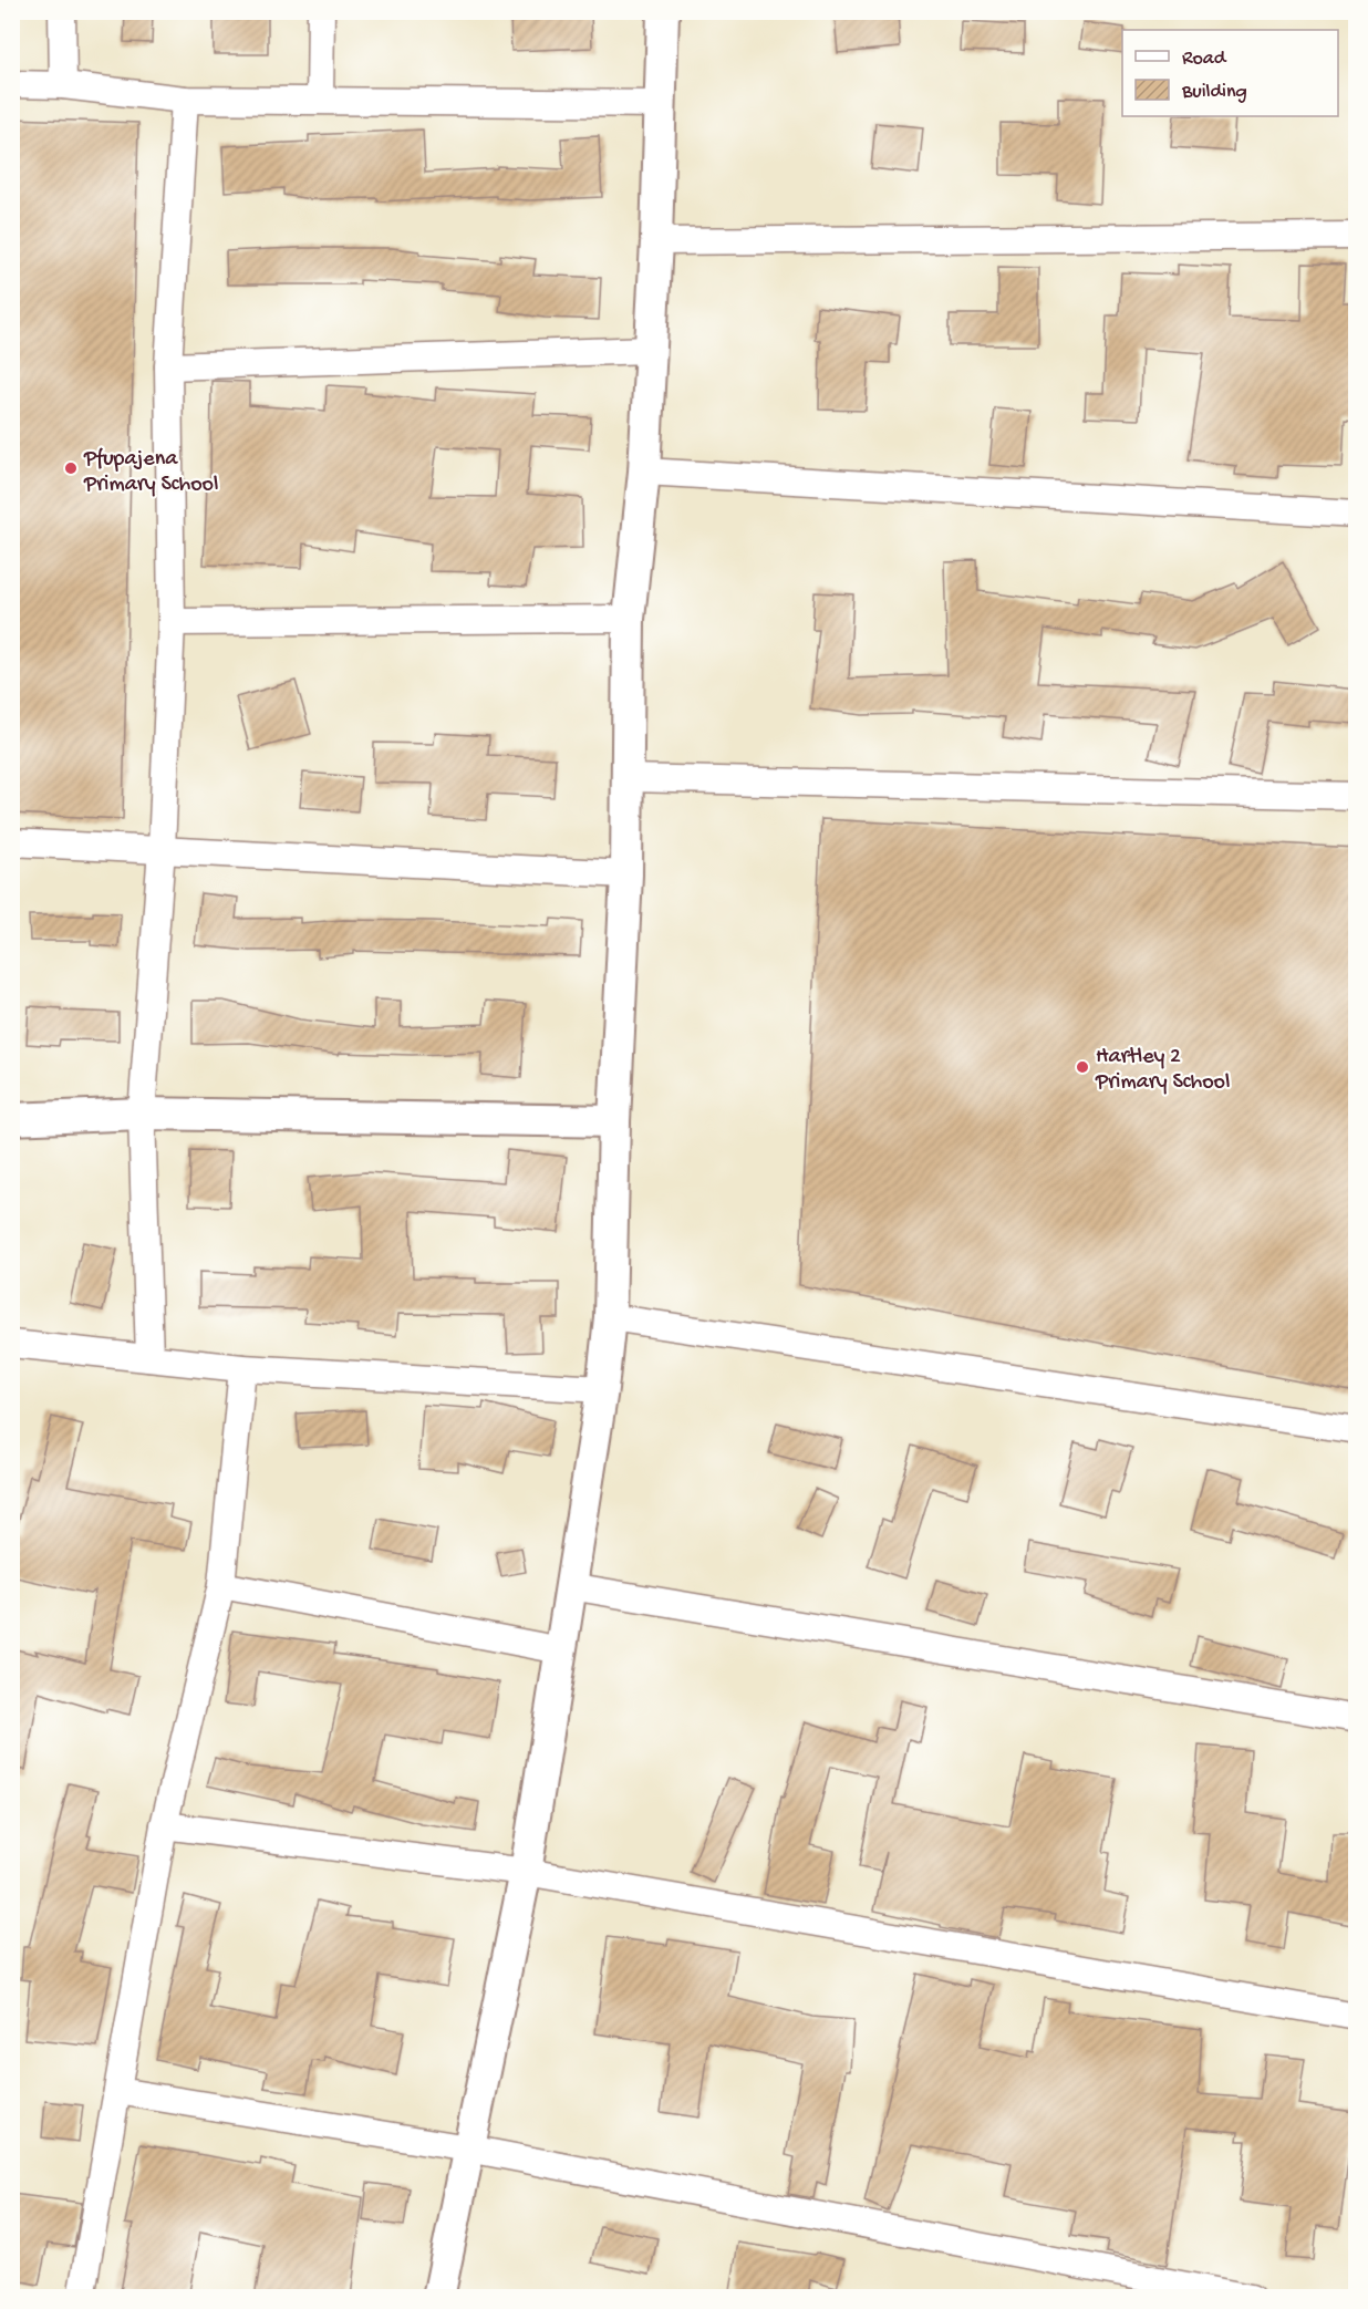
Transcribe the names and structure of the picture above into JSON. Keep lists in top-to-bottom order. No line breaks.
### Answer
{"places":["Pfupajena Primary School","Hartley 2 Primary School"],"legend":["Road","Building"]}
